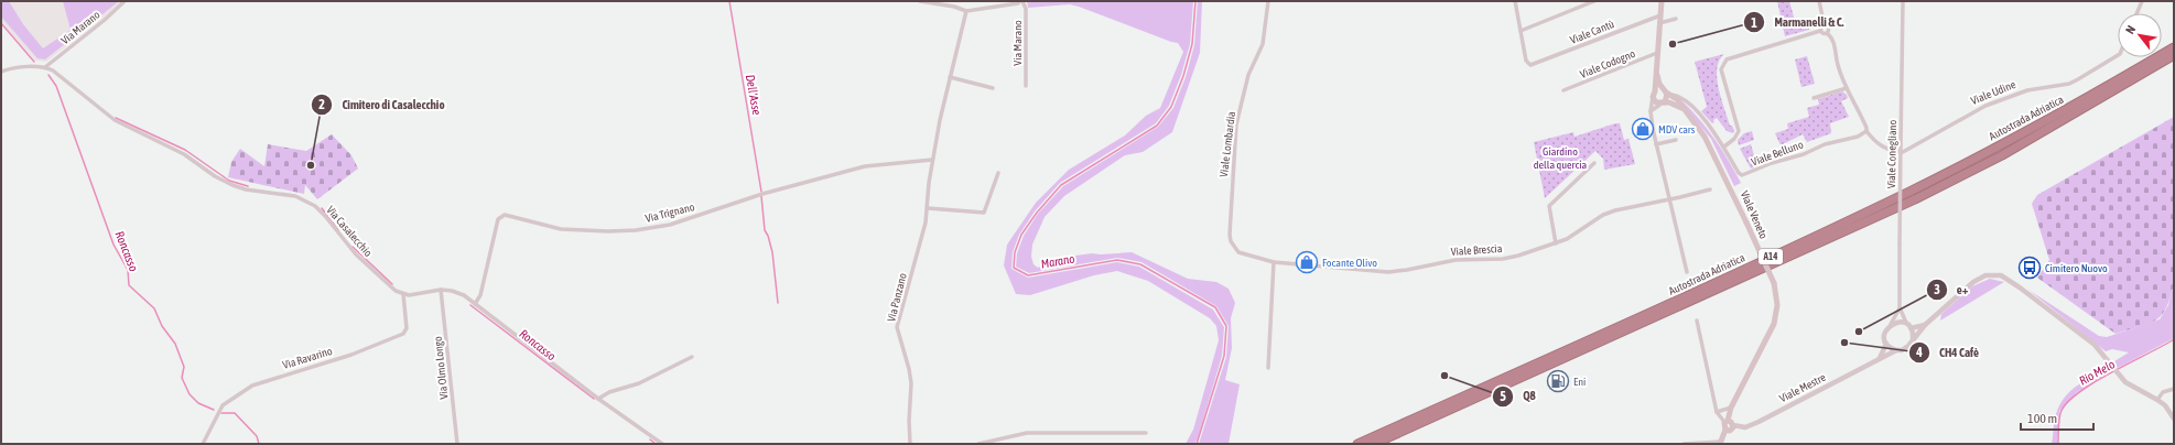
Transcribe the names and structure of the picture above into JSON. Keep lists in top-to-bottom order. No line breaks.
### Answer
{"streets":{"highway":["Autostrada Adriatica","A14"],"main road":["Viale Veneto"],"street":["Via Marano","Viale Cantù","Viale Codogno","Viale Udine","Viale Lombardia","Viale Belluno","Viale Conegliano","Via Trignano","Via Casalecchio","Viale Brescia","Via Panzano","Via Ravarino","Via Olmo Longo","Viale Mestre"]},"crossings":[["Via Marano","Via Casalecchio"],["Viale Cantù","Viale Veneto"],["Viale Codogno","Viale Veneto"],["Viale Udine","Viale Belluno"],["Viale Lombardia","Viale Brescia"],["Viale Belluno","Viale Veneto"],["Viale Conegliano","Viale Mestre"],["Via Trignano","Via Panzano"],["Viale Veneto","Viale Brescia"],["Viale Veneto","Viale Mestre"],["Via Casalecchio","Via Ravarino"]],"water":["Dell'Asse","Roncasso","Marano","Rio Melo"],"parks":["Giardino della quercia"],"places":{"other":["Marmanelli & C.","Cimitero di Casalecchio","e+","CH4 Cafè","Q8"],"shop":["MDV cars","Focante Olivo"],"bus stop":["Cimitero Nuovo"],"fuel station":["Eni"]},"scale_bar":"100 m","north":"top left"}
